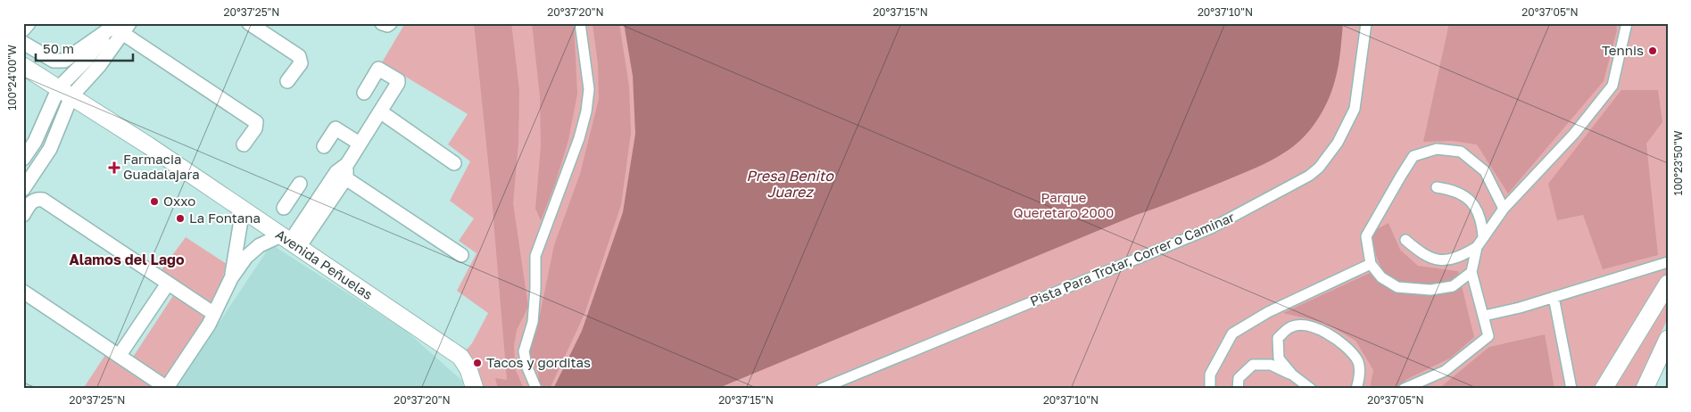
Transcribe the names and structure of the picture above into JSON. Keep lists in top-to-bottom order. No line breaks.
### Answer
{"streets":{"street":["Pista Para Trotar, Correr o Caminar","Avenida Peñuelas"]},"districts":["Alamos del Lago"],"water":["Presa Benito Juarez"],"parks":["Parque Queretaro 2000"],"places":{"other":["Tennis","Oxxo","La Fontana","Tacos y gorditas"],"health":["Farmacia Guadalajara"]},"scale_bar":"50 m","coordinates":["20°37'25\"N","20°37'20\"N","20°37'15\"N","20°37'10\"N","20°37'05\"N","100°24'00\"W","100°23'50\"W"]}
